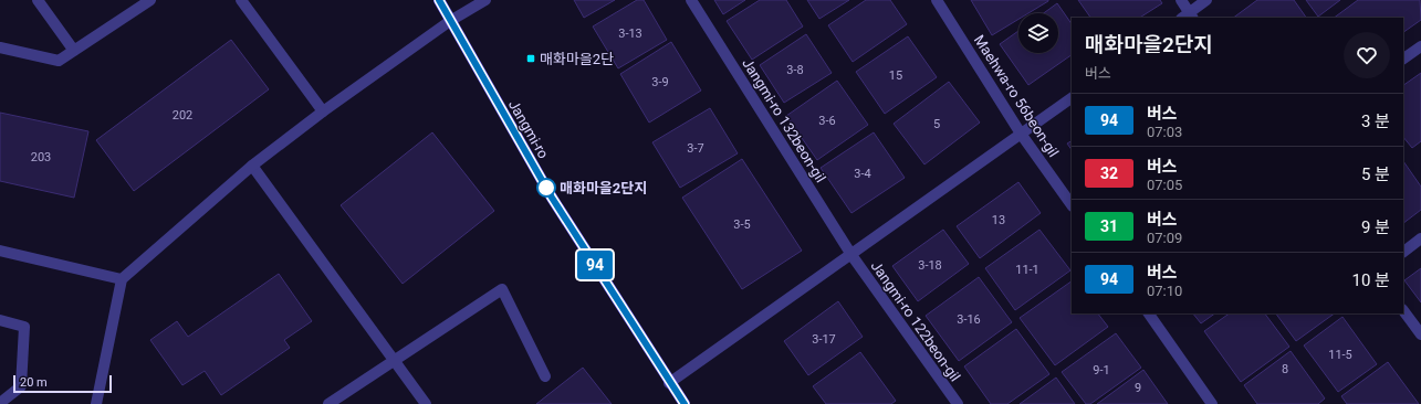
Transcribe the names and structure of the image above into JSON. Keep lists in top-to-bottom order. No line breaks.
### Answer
{"streets":{"street":["Maehwa-ro 56beon-gil","Jangmi-ro 132beon-gil","Jangmi-ro","Jangmi-ro 122beon-gil"]},"crossings":[["Jangmi-ro 132beon-gil","Jangmi-ro 122beon-gil"]],"places":{"transit":["매화마을2단"],"other":["매화마을2단지"]},"lines":["bus line 94"],"house_numbers":["3-13","3-8","15","3-9","202","3-6","5","3-7","203","3-4","13","3-5","3-18","11-1","3-16","3-17","11-5","8","9-1","9"],"scale_bar":"20 m","page":{"on_map":"94","heading":["매화마을2단지","버스"],"list":[{"mark":"94","name":"버스","note":"07:03","value":"3 분"},{"mark":"32","name":"버스","note":"07:05","value":"5 분"},{"mark":"31","name":"버스","note":"07:09","value":"9 분"},{"mark":"94","name":"버스","note":"07:10","value":"10 분"}],"scale":"20 m"}}
